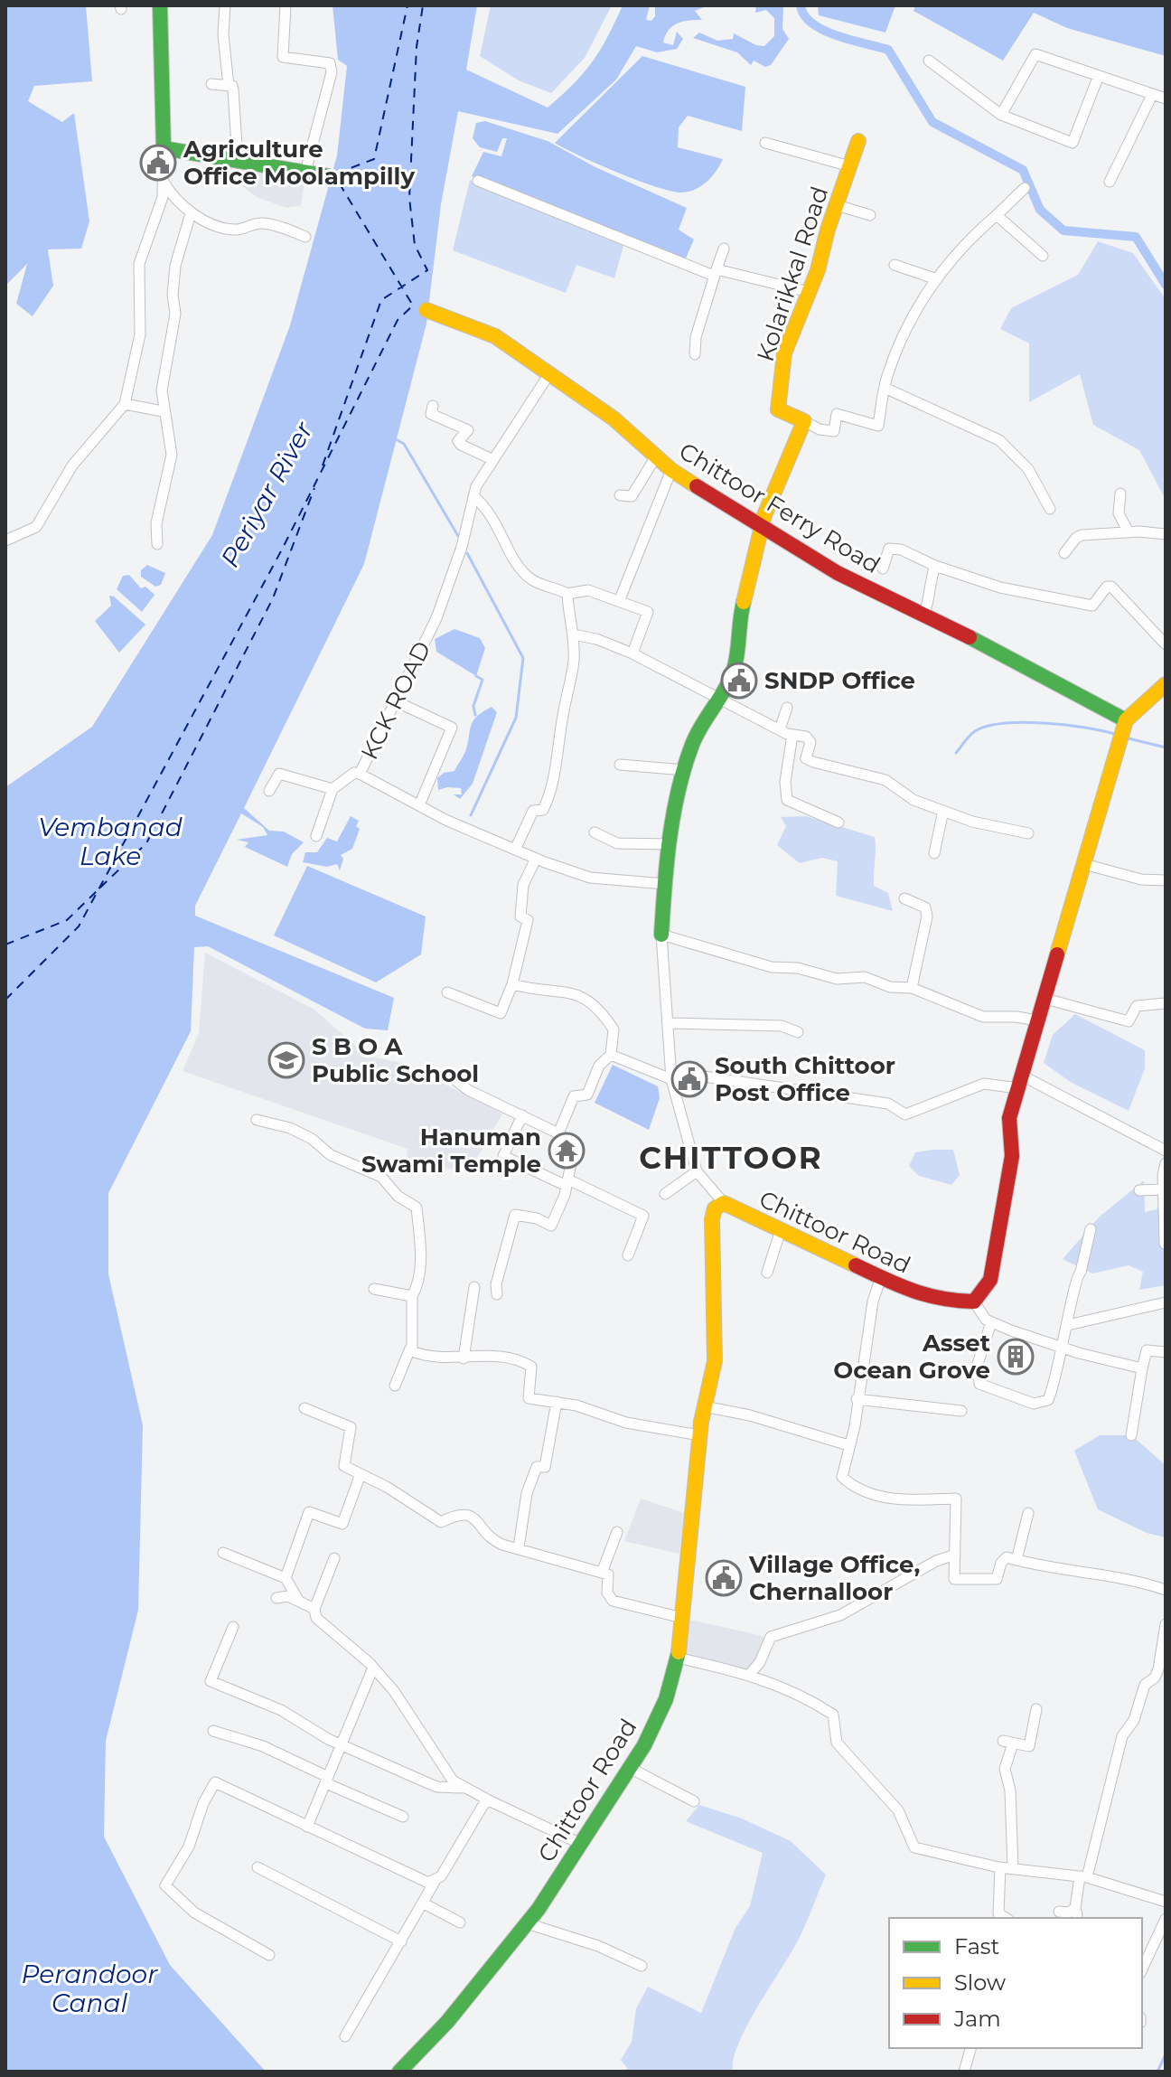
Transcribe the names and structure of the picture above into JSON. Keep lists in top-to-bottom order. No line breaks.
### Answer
{"streets":{"street":["Kolarikkal Road","Chittoor Ferry Road","KCK ROAD","Chittoor Road"]},"crossings":[["Chittoor Ferry Road","KCK ROAD"]],"districts":["CHITTOOR"],"water":["Periyar River","Vembanad Lake","Perandoor Canal"],"places":{"public building":["Agriculture Office Moolampilly","SNDP Office","South Chittoor Post Office","Village Office, Chernalloor"],"school or university":["S B O A Public School"],"temple":["Hanuman Swami Temple"],"building":["Asset Ocean Grove"]},"legend":["Fast","Slow","Jam"]}
